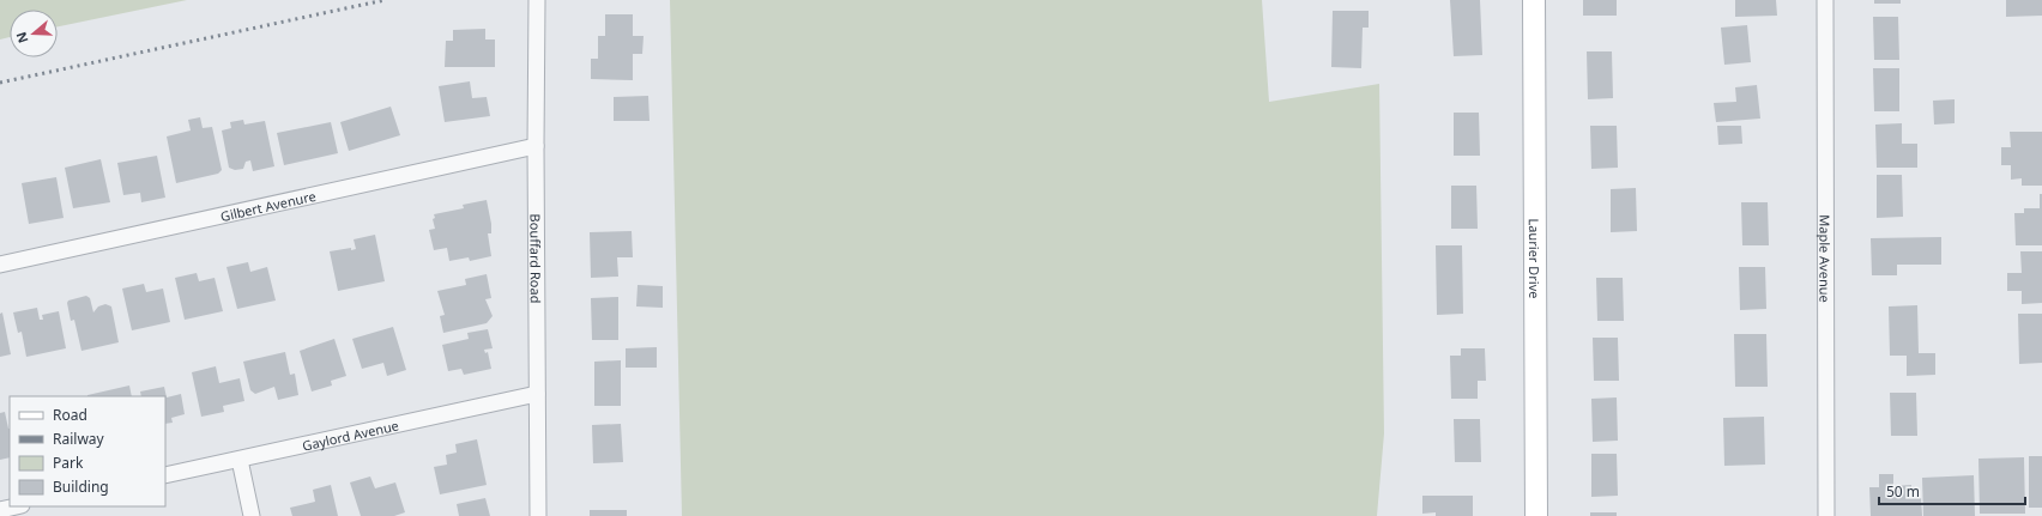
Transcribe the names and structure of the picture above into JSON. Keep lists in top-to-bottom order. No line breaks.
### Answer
{"streets":{"street":["Gilbert Avenure","Bouffard Road","Laurier Drive","Maple Avenue","Gaylord Avenue"]},"crossings":[["Gilbert Avenure","Bouffard Road"],["Bouffard Road","Gaylord Avenue"]],"legend":["Road","Railway","Park","Building"],"scale_bar":"50 m","north":"left"}
